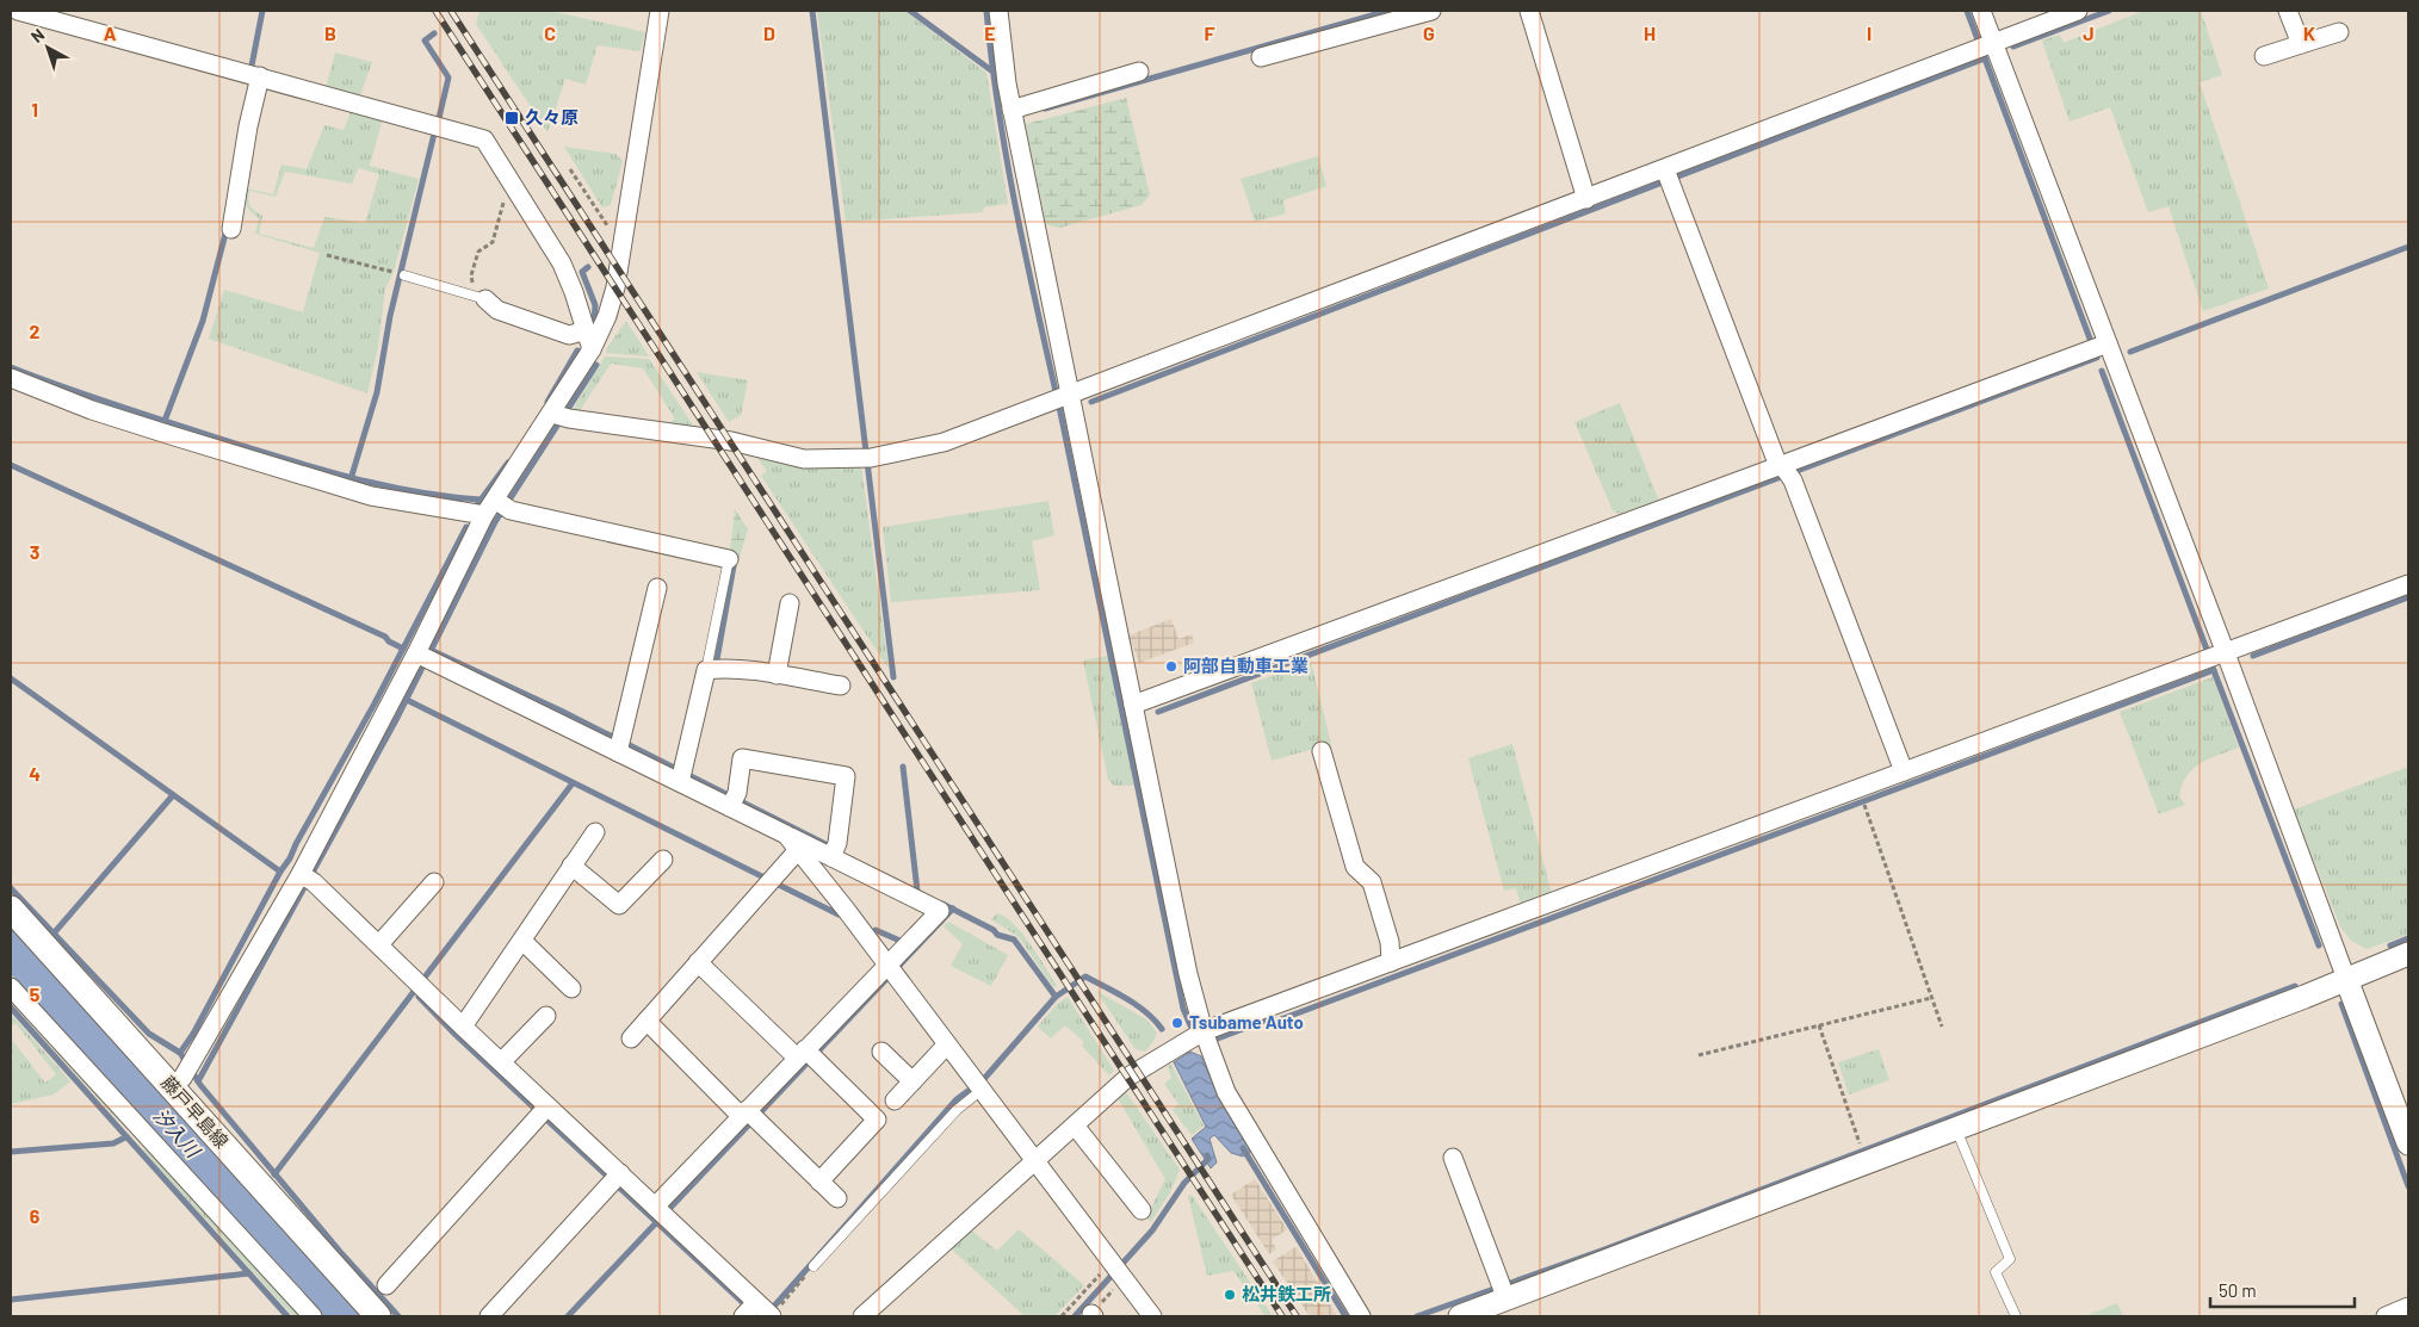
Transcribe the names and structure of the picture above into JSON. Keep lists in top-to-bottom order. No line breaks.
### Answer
{"streets":{"main road":["藤戸早島線"]},"water":["汐入川"],"places":{"transit":["久々原"],"other":["阿部自動車工業","Tsubame Auto","松井鉄工所"]},"scale_bar":"50 m","north":"top left","grid":{"columns":["A","B","C","D","E","F","G","H","I","J","K"],"rows":["1","2","3","4","5","6"]}}
